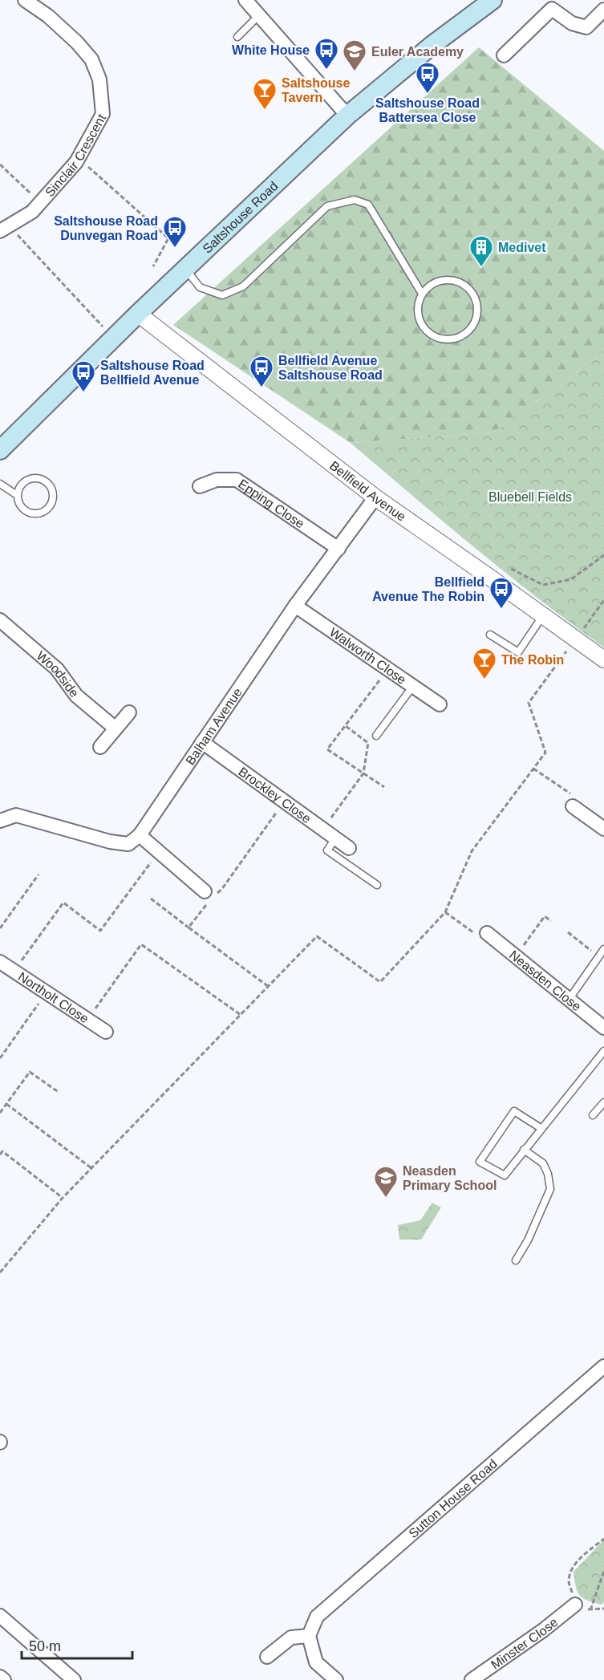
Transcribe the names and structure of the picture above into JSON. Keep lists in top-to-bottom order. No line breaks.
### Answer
{"streets":{"main road":["Saltshouse Road"],"street":["Sinclair Crescent","Bellfield Avenue","Epping Close","Walworth Close","Woodside","Balham Avenue","Brockley Close","Neasden Close","Northolt Close","Sutton House Road","Minster Close"]},"crossings":[["Saltshouse Road","Bellfield Avenue"],["Bellfield Avenue","Balham Avenue"],["Epping Close","Balham Avenue"],["Walworth Close","Balham Avenue"],["Balham Avenue","Brockley Close"]],"parks":["Bluebell Fields"],"places":{"bus stop":["White House","Saltshouse Road Battersea Close","Saltshouse Road Dunvegan Road","Bellfield Avenue Saltshouse Road","Saltshouse Road Bellfield Avenue","Bellfield Avenue The Robin"],"school or university":["Euler Academy","Neasden Primary School"],"bar":["Saltshouse Tavern","The Robin"],"building":["Medivet"]},"scale_bar":"50 m"}
